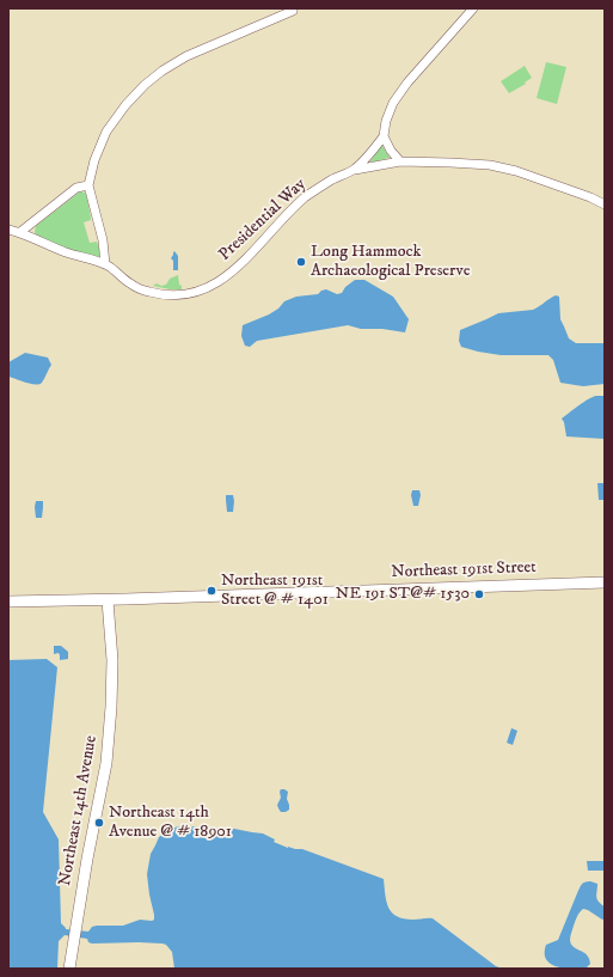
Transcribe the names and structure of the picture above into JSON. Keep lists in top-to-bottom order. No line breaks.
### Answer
{"streets":{"street":["Presidential Way","Northeast 191st Street","Northeast 14th Avenue"]},"crossings":[["Northeast 191st Street","Northeast 14th Avenue"]],"places":["Long Hammock Archaeological Preserve","Northeast 191st Street @ # 1401","NE 191 ST@# 1530","Northeast 14th Avenue @ # 18901"]}
